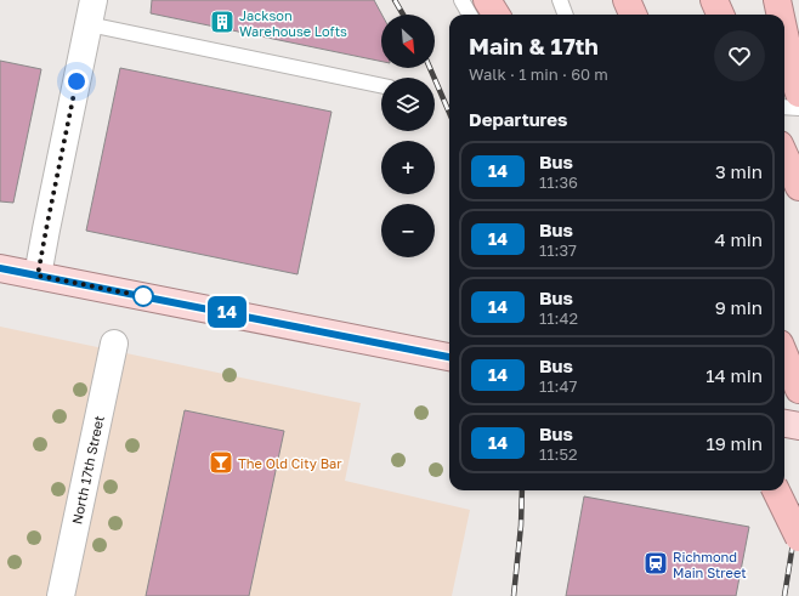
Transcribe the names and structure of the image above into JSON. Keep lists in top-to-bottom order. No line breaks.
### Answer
{"streets":{"street":["North 17th Street"]},"places":{"building":["Jackson Warehouse Lofts"],"bar":["The Old City Bar"],"station":["Richmond Main Street"]},"lines":["bus line 14"],"north":"bottom right","page":{"on_map":"14","map_buttons":["+","−"],"heading":[["Main & 17th","Walk · 1 min · 60 m"],"Departures"],"list":[{"mark":"14","name":"Bus","note":"11:36","value":"3 min"},{"mark":"14","name":"Bus","note":"11:37","value":"4 min"},{"mark":"14","name":"Bus","note":"11:42","value":"9 min"},{"mark":"14","name":"Bus","note":"11:47","value":"14 min"},{"mark":"14","name":"Bus","note":"11:52","value":"19 min"}]}}
